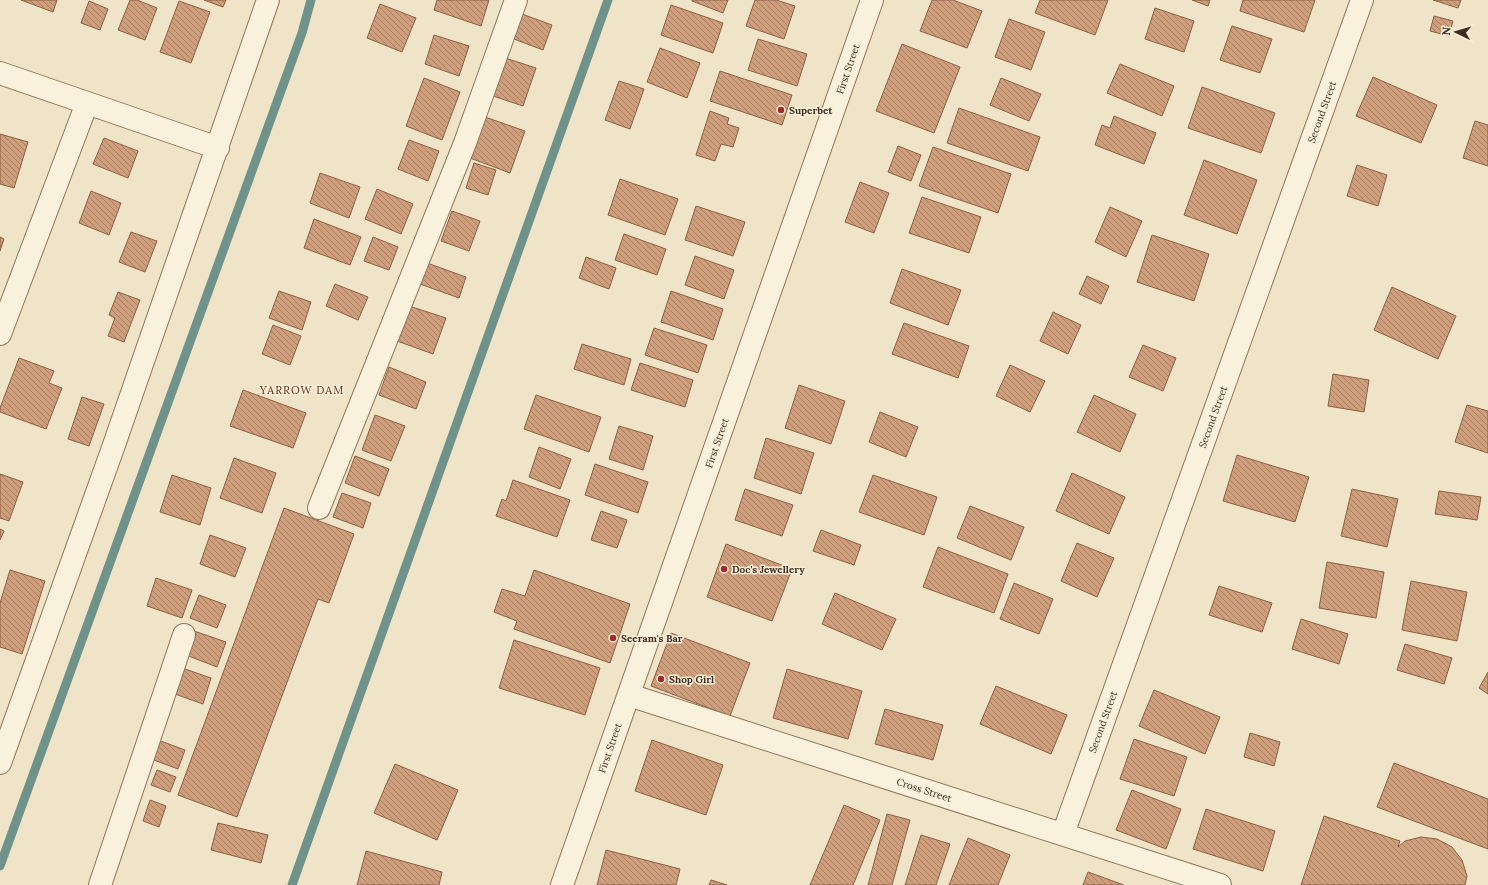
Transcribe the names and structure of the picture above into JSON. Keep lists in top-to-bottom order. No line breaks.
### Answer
{"streets":{"street":["First Street","Second Street","Cross Street"]},"crossings":[["First Street","Cross Street"],["Second Street","Cross Street"]],"districts":["YARROW DAM"],"places":["Superbet","Doc's Jewellery","Seeram's Bar","Shop Girl"],"north":"left"}
